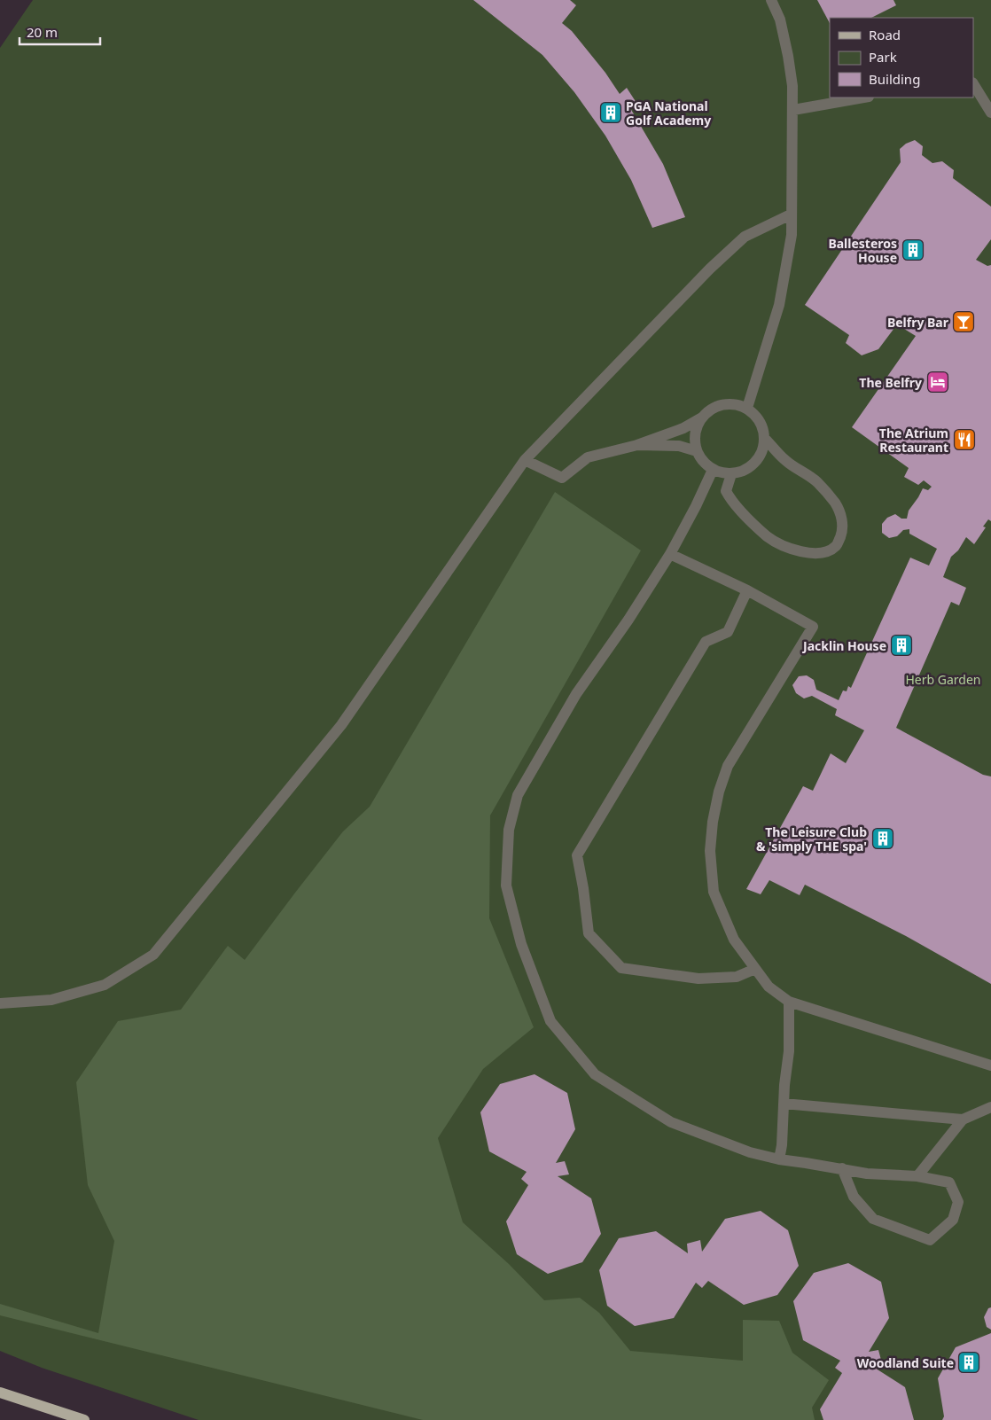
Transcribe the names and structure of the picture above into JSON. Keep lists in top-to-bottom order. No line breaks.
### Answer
{"parks":["Herb Garden"],"places":{"building":["PGA National Golf Academy","Ballesteros House","Jacklin House","The Leisure Club & 'simply THE spa'","Woodland Suite"],"bar":["Belfry Bar"],"hotel":["The Belfry"],"restaurant":["The Atrium Restaurant"]},"legend":["Road","Park","Building"],"scale_bar":"20 m"}
